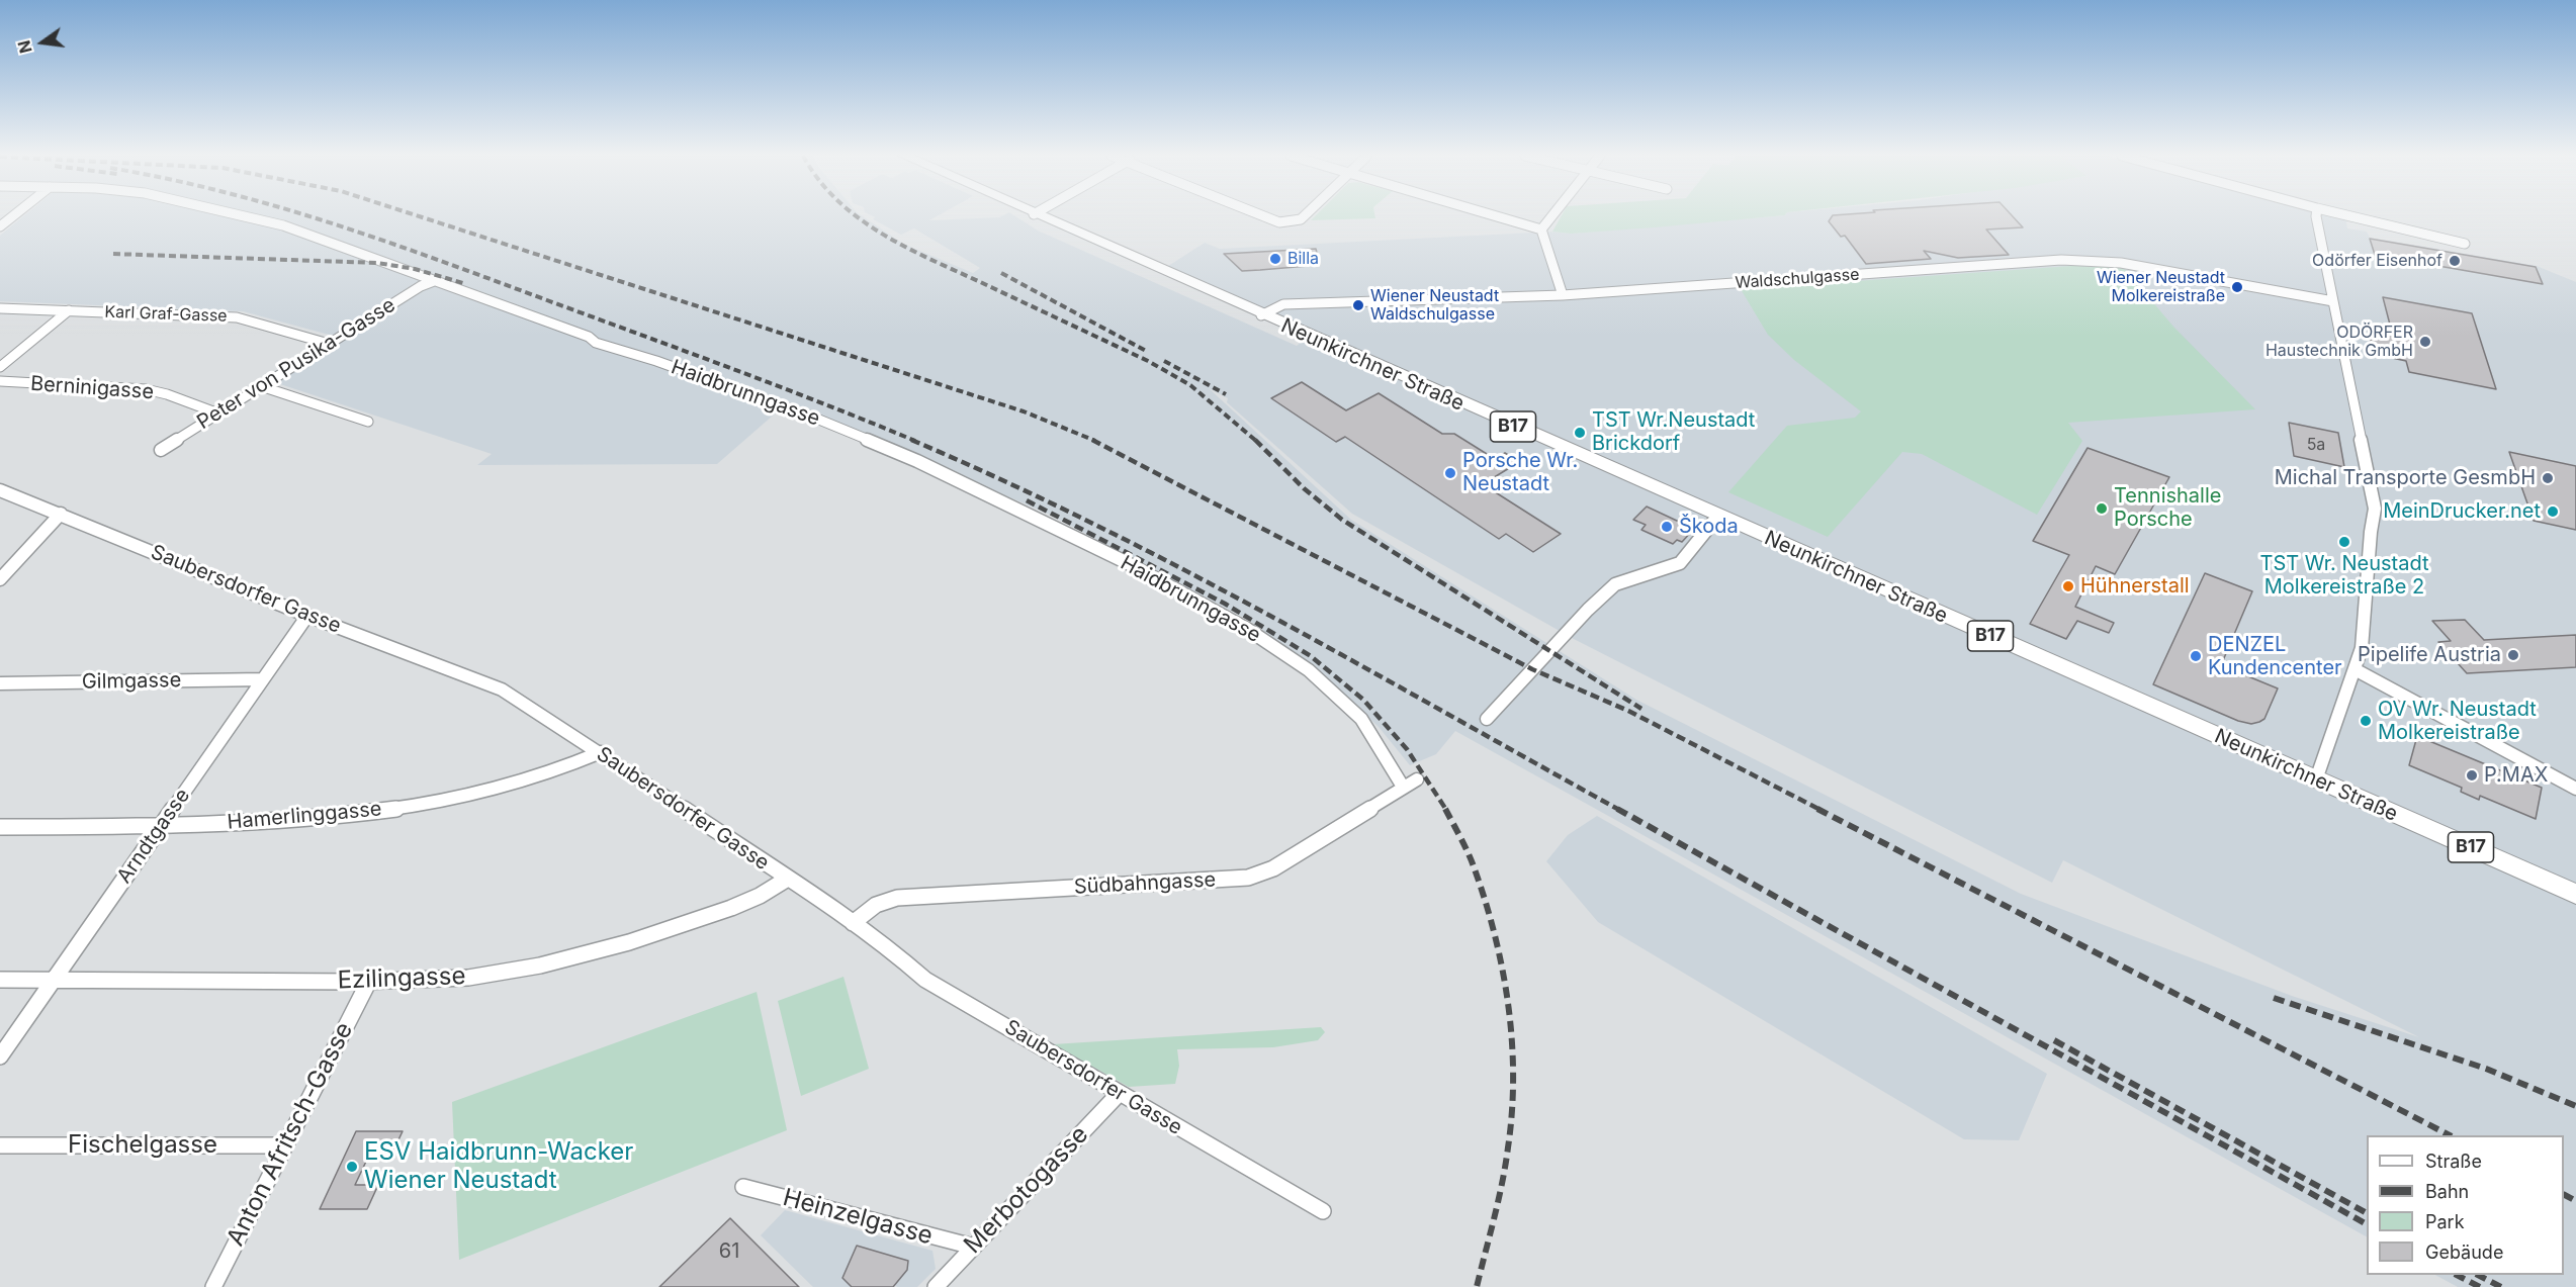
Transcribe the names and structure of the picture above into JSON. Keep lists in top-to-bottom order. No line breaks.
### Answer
{"streets":{"main road":["Neunkirchner Straße","B17"],"street":["Waldschulgasse","Karl Graf-Gasse","Peter von Pusika-Gasse","Berninigasse","Haidbrunngasse","Saubersdorfer Gasse","Gilmgasse","Hamerlinggasse","Arndtgasse","Südbahngasse","Ezilingasse","Anton Afritsch-Gasse","Fischelgasse","Merbotogasse","Heinzelgasse"]},"crossings":[["Waldschulgasse","Neunkirchner Straße"],["Karl Graf-Gasse","Peter von Pusika-Gasse"],["Peter von Pusika-Gasse","Berninigasse"],["Peter von Pusika-Gasse","Haidbrunngasse"],["Haidbrunngasse","Südbahngasse"],["Saubersdorfer Gasse","Hamerlinggasse"],["Saubersdorfer Gasse","Arndtgasse"],["Saubersdorfer Gasse","Südbahngasse"],["Saubersdorfer Gasse","Ezilingasse"],["Saubersdorfer Gasse","Merbotogasse"],["Gilmgasse","Arndtgasse"],["Hamerlinggasse","Arndtgasse"],["Arndtgasse","Ezilingasse"],["Ezilingasse","Anton Afritsch-Gasse"],["Anton Afritsch-Gasse","Fischelgasse"],["Merbotogasse","Heinzelgasse"]],"places":["Billa","Odörfer Eisenhof","Wiener Neustadt Molkereistraße","Wiener Neustadt Waldschulgasse","ODÖRFER Haustechnik GmbH","TST Wr.Neustadt Brickdorf","Porsche Wr. Neustadt","Michal Transporte GesmbH","Tennishalle Porsche","MeinDrucker.net","Škoda","TST Wr. Neustadt Molkereistraße 2","Hühnerstall","Pipelife Austria","DENZEL Kundencenter","OV Wr. Neustadt Molkereistraße","P.MAX","ESV Haidbrunn-Wacker Wiener Neustadt"],"house_numbers":["5a","61"],"legend":["Straße","Bahn","Park","Gebäude"],"north":"left"}
